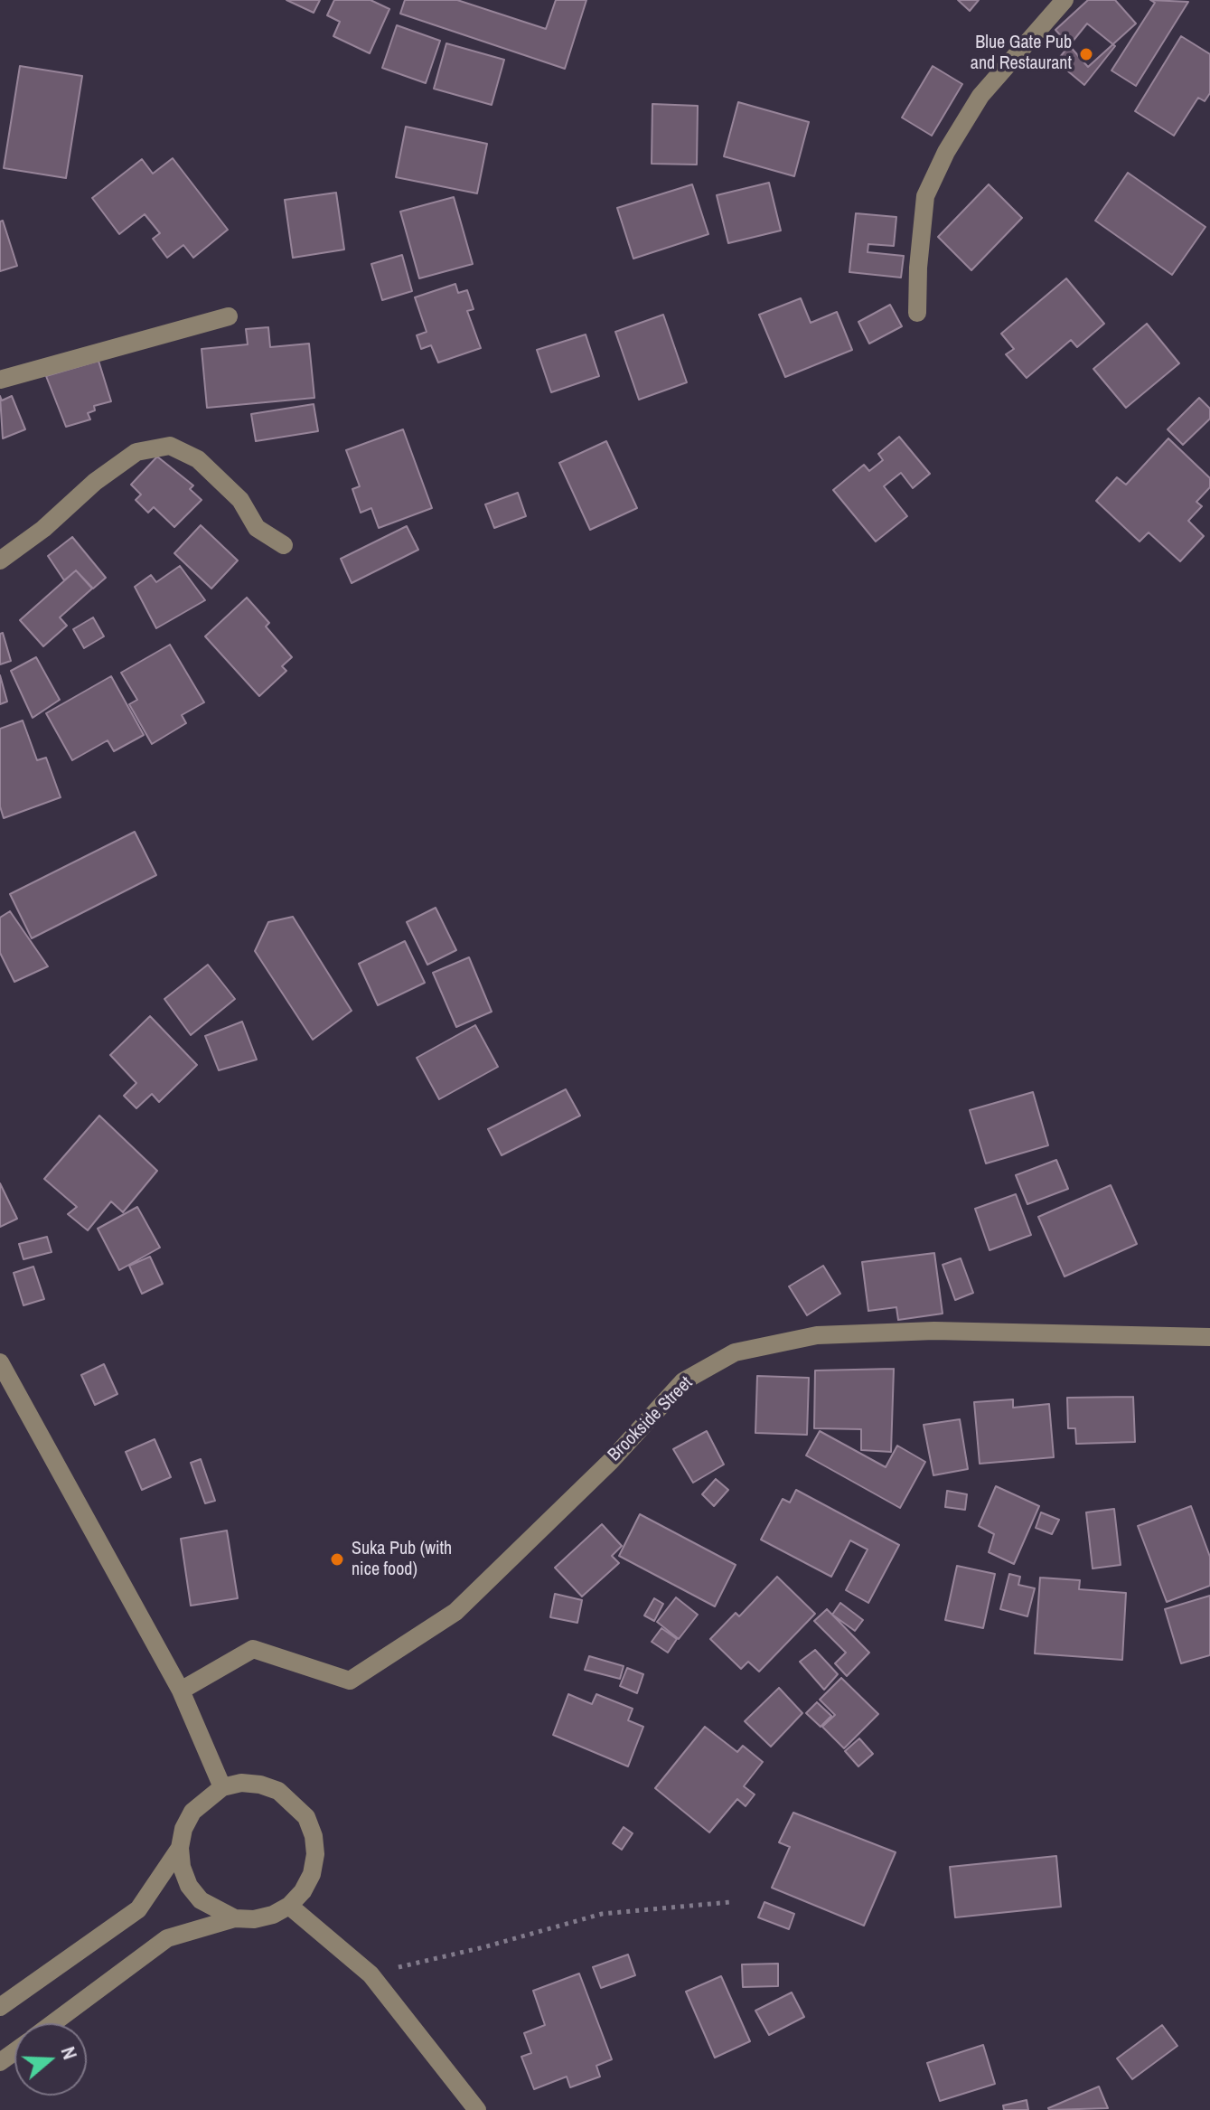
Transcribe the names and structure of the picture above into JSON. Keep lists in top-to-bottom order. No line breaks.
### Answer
{"streets":{"street":["Brookside Street"]},"places":["Blue Gate Pub and Restaurant","Suka Pub (with nice food)"],"north":"right"}
